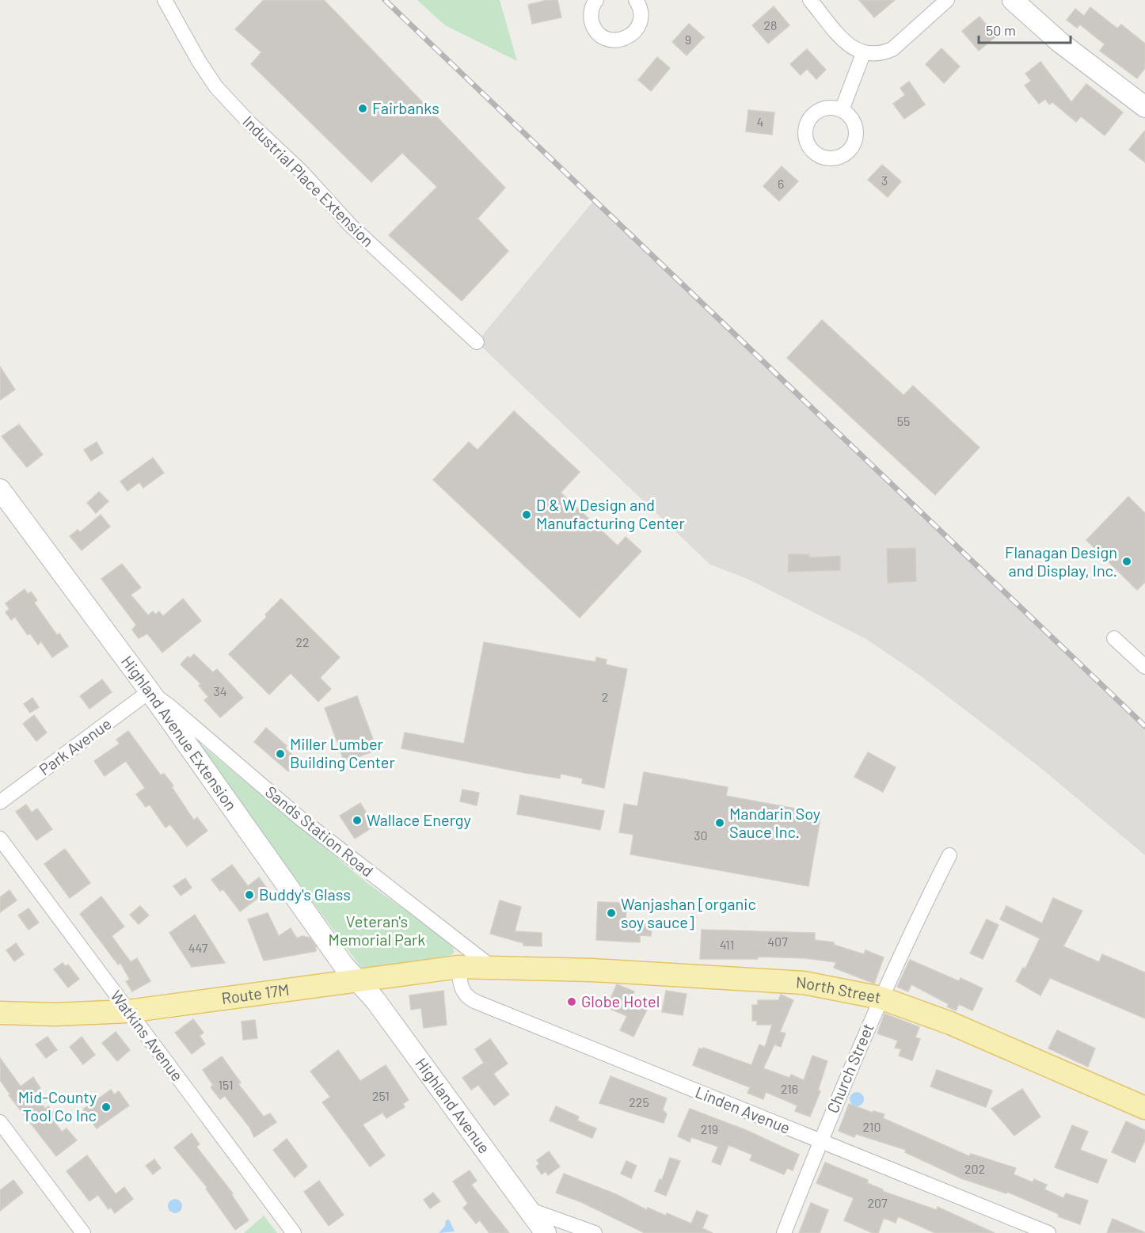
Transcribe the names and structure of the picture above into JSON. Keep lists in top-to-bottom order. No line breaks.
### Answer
{"streets":{"main road":["North Street","Route 17M"],"street":["Industrial Place Extension","Highland Avenue Extension","Park Avenue","Sands Station Road","Watkins Avenue","Church Street","Highland Avenue","Linden Avenue"]},"crossings":[["Highland Avenue Extension","Park Avenue"],["Highland Avenue Extension","Sands Station Road"],["Highland Avenue Extension","Route 17M"],["Highland Avenue Extension","Highland Avenue"],["Park Avenue","Sands Station Road"],["Sands Station Road","North Street"],["Sands Station Road","Route 17M"],["North Street","Route 17M"],["North Street","Church Street"],["Route 17M","Watkins Avenue"],["Route 17M","Highland Avenue"],["Route 17M","Linden Avenue"],["Church Street","Linden Avenue"]],"parks":["Veteran's Memorial Park"],"places":["Fairbanks","D & W Design and Manufacturing Center","Flanagan Design and Display, Inc.","Miller Lumber Building Center","Wallace Energy","Mandarin Soy Sauce Inc.","Buddy's Glass","Wanjashan [organic soy sauce]","Globe Hotel","Mid-County Tool Co Inc"],"house_numbers":["28","9","4","3","6","55","22","34","2","30","407","411","447","151","216","251","225","210","219","202","207"],"scale_bar":"50 m"}
